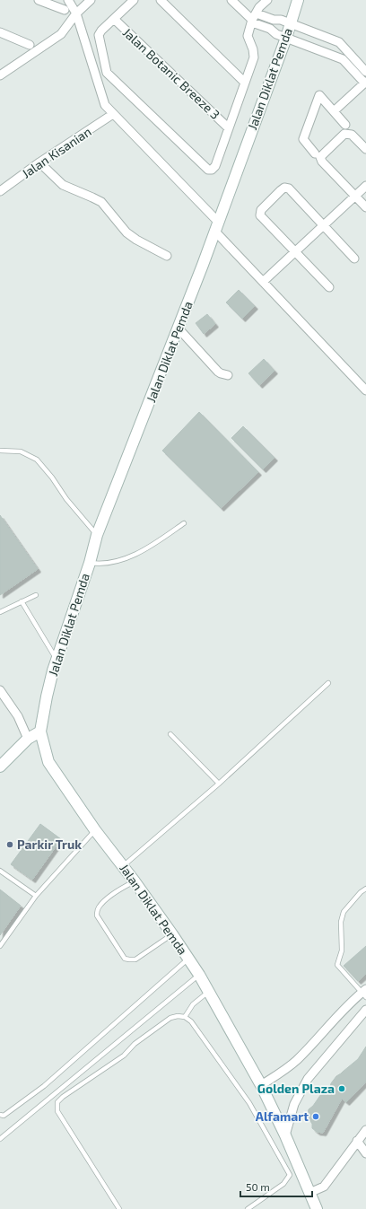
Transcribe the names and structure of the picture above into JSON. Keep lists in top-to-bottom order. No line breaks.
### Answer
{"streets":{"street":["Jalan Botanic Breeze 3","Jalan Diklat Pemda","Jalan Kisanian"]},"places":["Parkir Truk","Golden Plaza","Alfamart"],"scale_bar":"50 m"}
